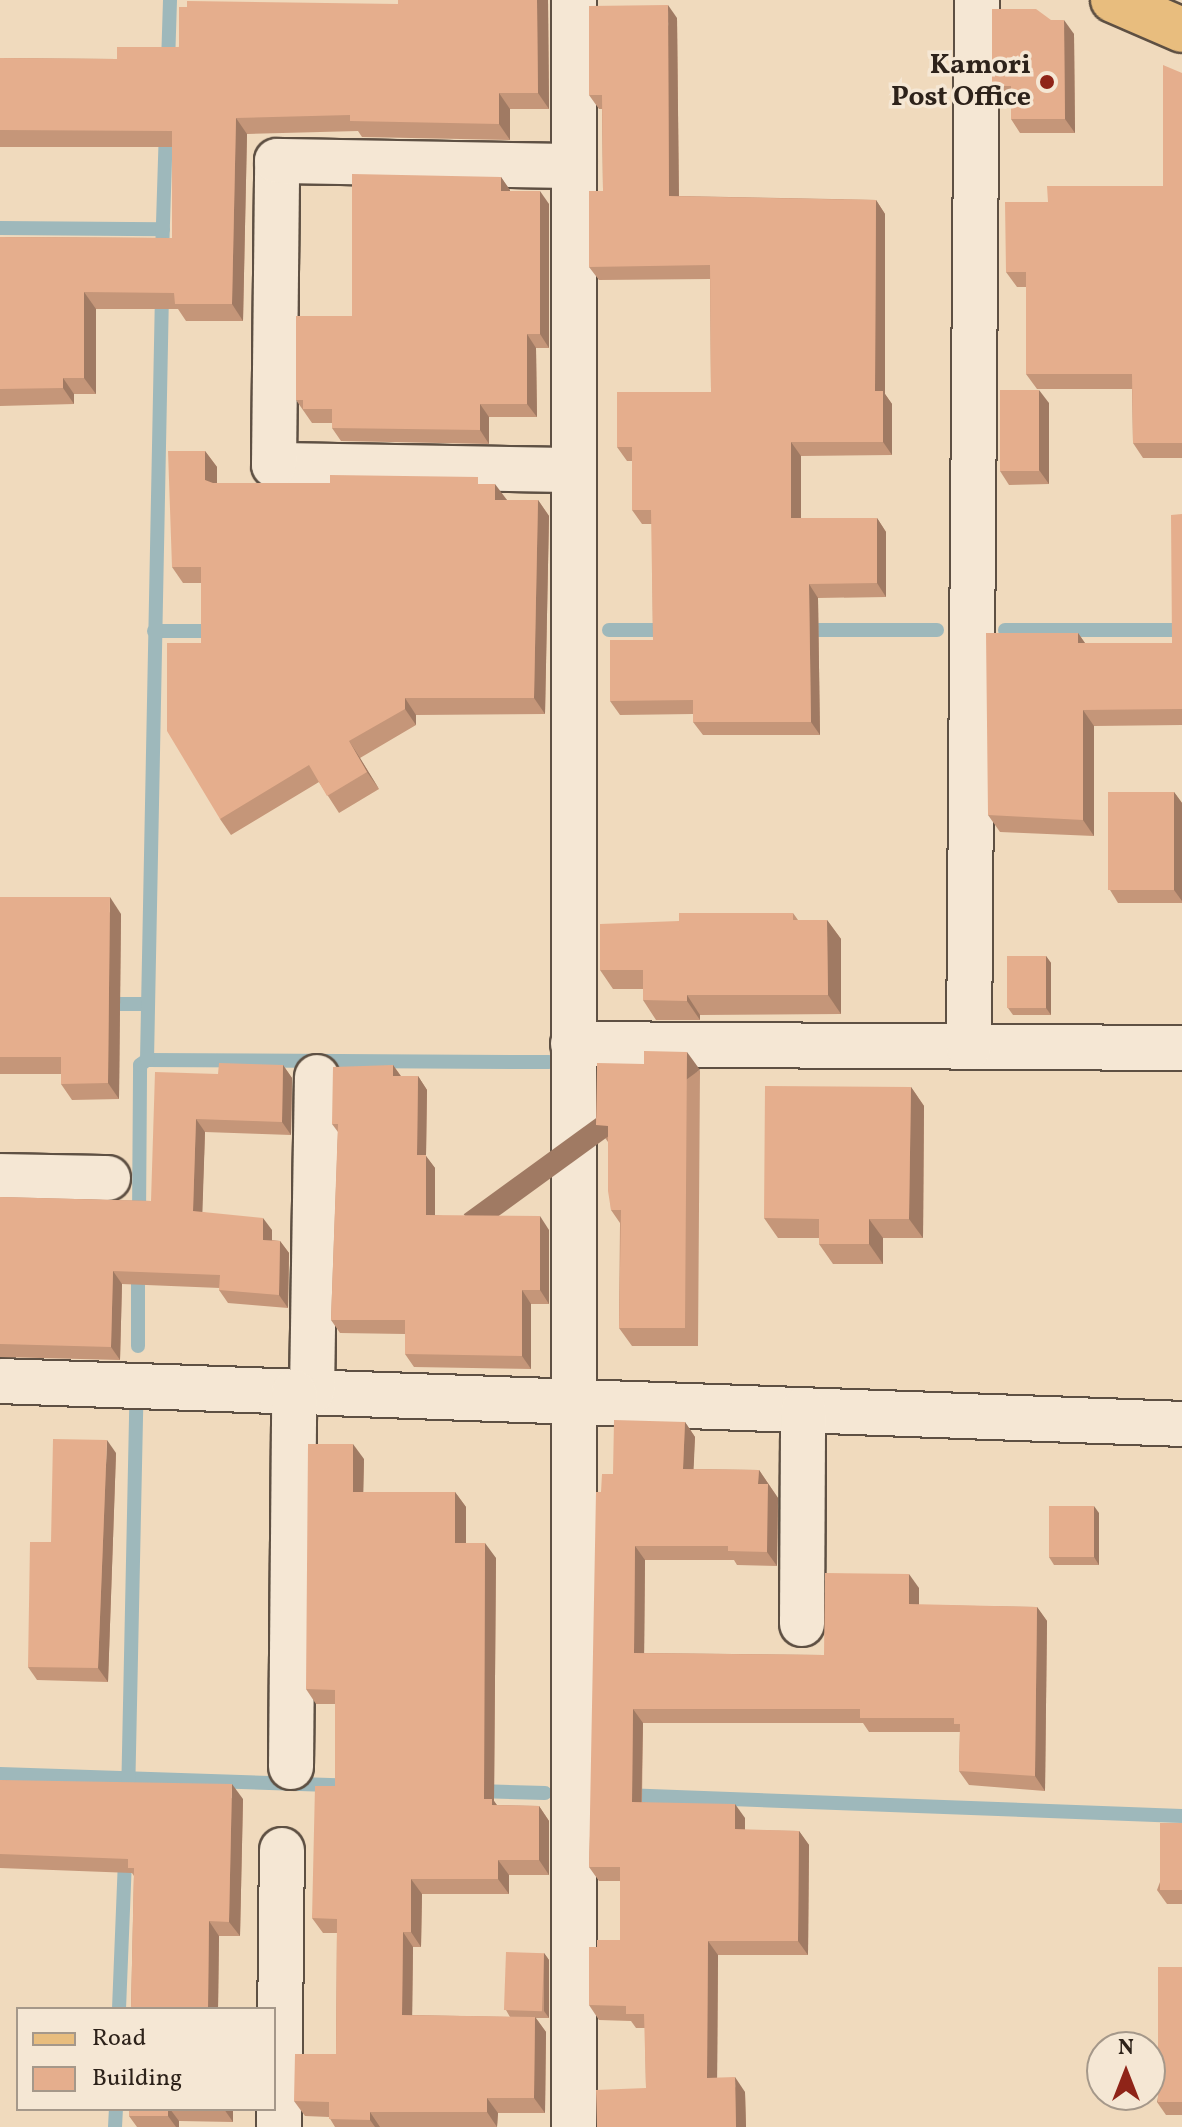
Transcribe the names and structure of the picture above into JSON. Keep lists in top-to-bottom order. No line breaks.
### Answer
{"places":["Kamori Post Office"],"legend":["Road","Building"],"north":"top"}
